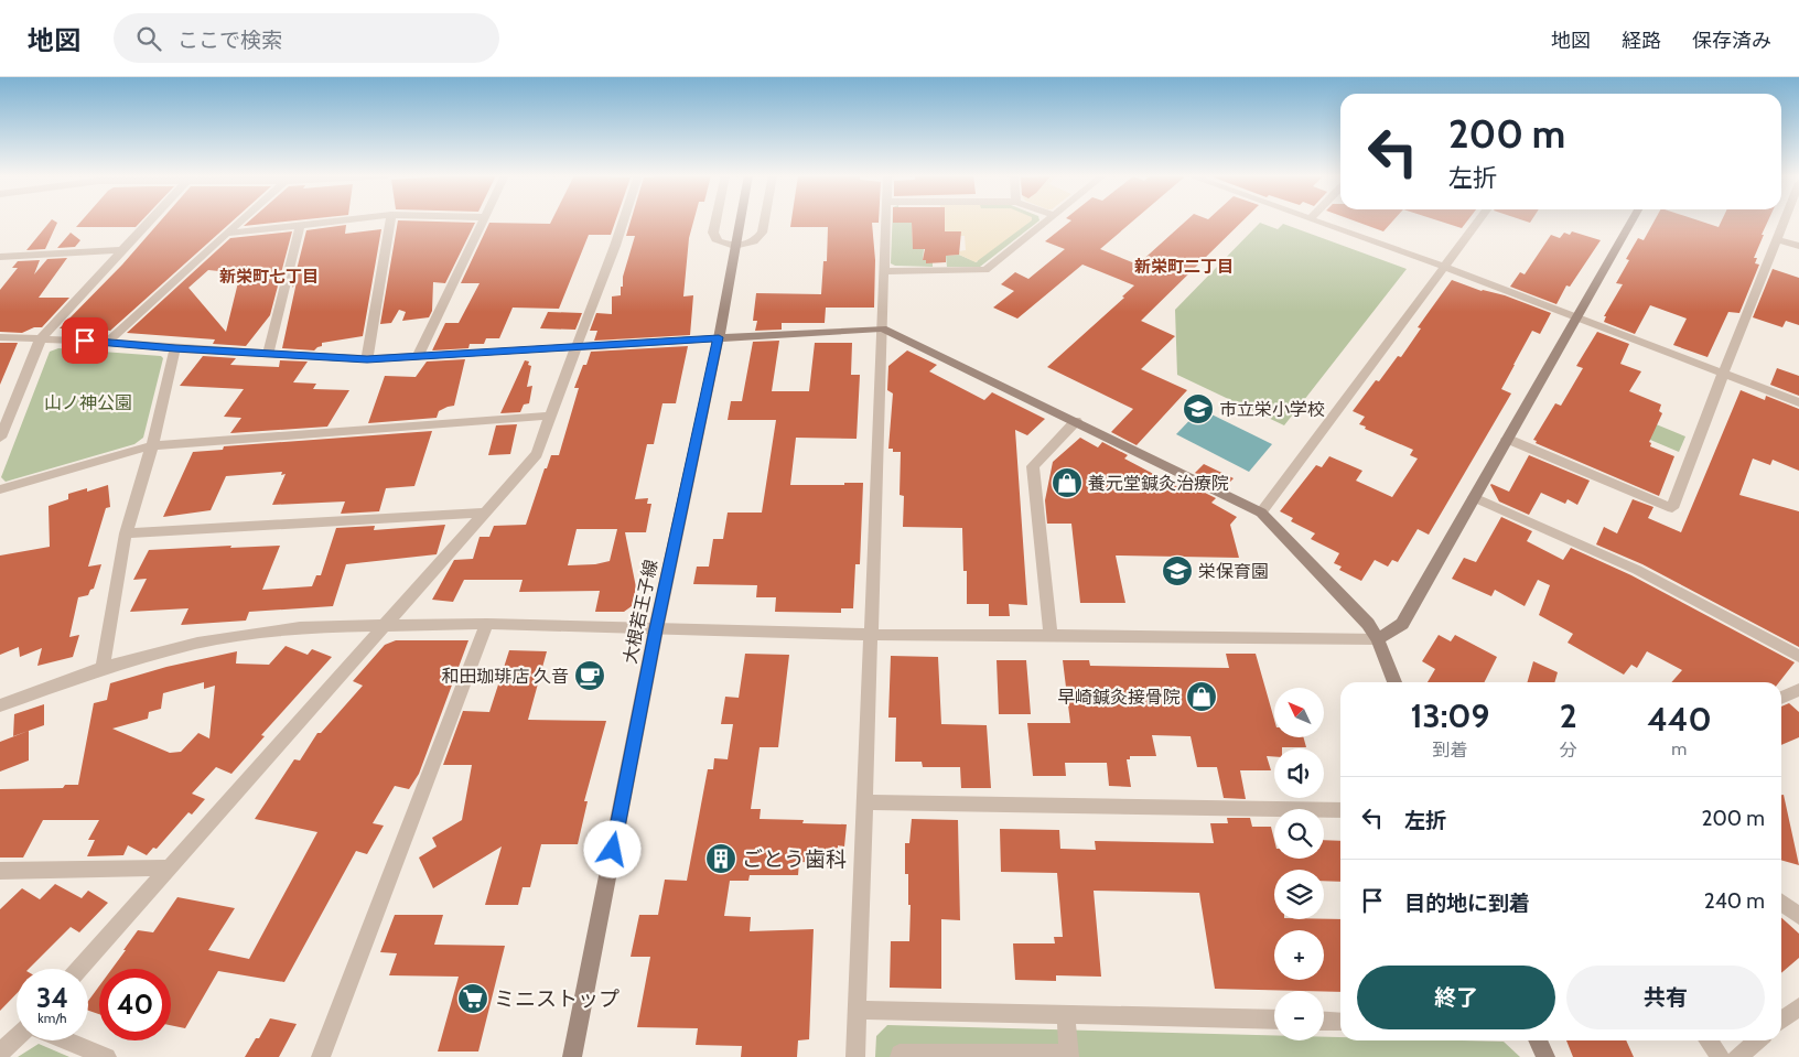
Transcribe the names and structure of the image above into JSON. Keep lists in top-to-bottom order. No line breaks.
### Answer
{"streets":{"street":["大根若王子線"]},"districts":["新栄町二丁目","新栄町七丁目"],"parks":["山ノ神公園"],"places":{"school or university":["市立栄小学校","栄保育園"],"shop":["養元堂鍼灸治療院","早崎鍼灸接骨院"],"cafe":["和田珈琲店 久音"],"building":["ごとう歯科"],"supermarket":["ミニストップ"]},"north":"top left","page":{"header":"地図","search":"ここで検索","nav":["地図","経路","保存済み"],"turn":["200 m","左折"],"eta":["13:09","到着","2","分","440","m"],"map_buttons":["+","−"],"list":[{"name":"左折","value":"200 m"},{"name":"目的地に到着","value":"240 m"}],"buttons":["終了","共有"],"speed":"34 km/h","limit":"40"}}
